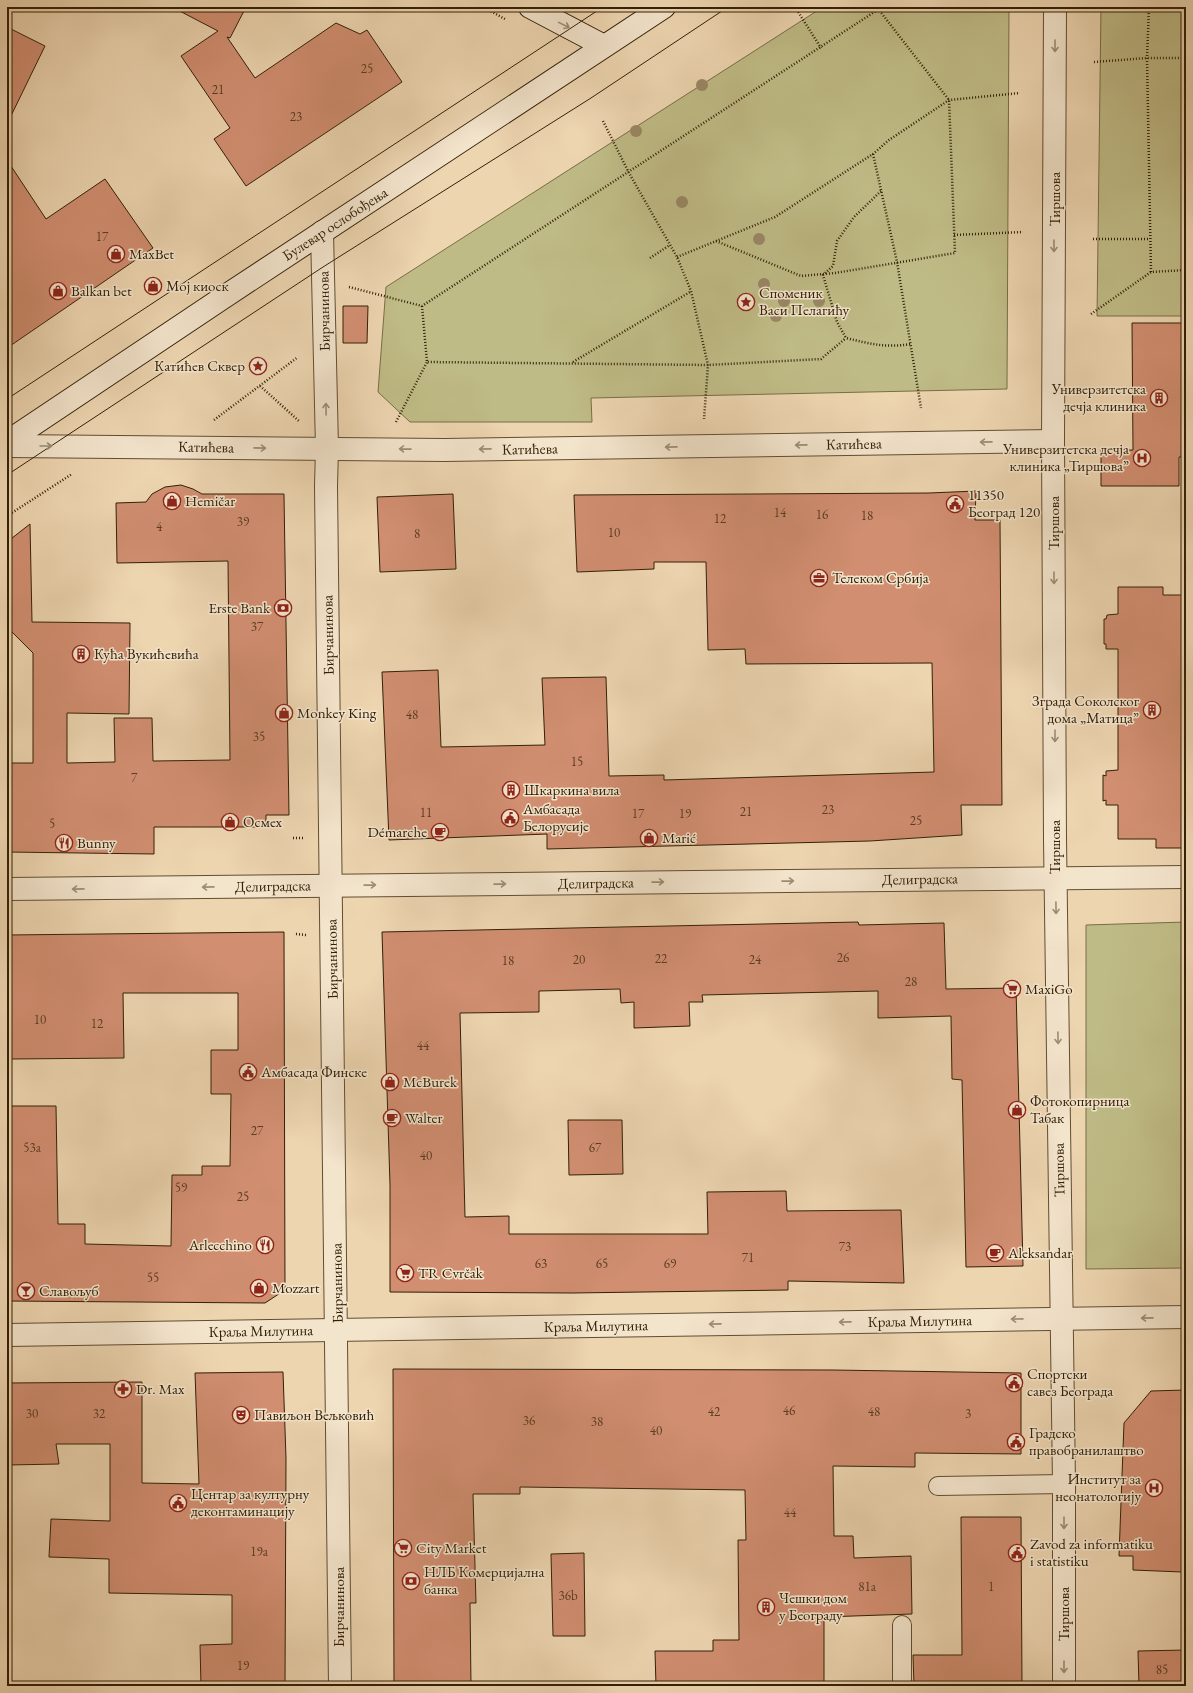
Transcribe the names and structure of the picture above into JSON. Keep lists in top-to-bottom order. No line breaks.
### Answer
{"streets":{"street":["Тиршова","Булевар ослобођења","Бирчанинова","Катићева","Делиградска","Краља Милутина"]},"crossings":[["Тиршова","Катићева"],["Тиршова","Делиградска"],["Тиршова","Краља Милутина"],["Булевар ослобођења","Бирчанинова"],["Бирчанинова","Катићева"],["Бирчанинова","Делиградска"],["Бирчанинова","Краља Милутина"]],"one_way":["Тиршова","Краља Милутина"],"places":{"shop":["MaxBet","Мој киоск","Balkan bet","Hemičar","Monkey King","Осмех","Marić","McBurek","Фотокопирница Табак","Mozzart"],"place":["Споменик Васи Пелагићу","Катићев Сквер"],"building":["Универзитетска дечја клиника","Кућа Вукићевића","Зграда Соколског дома „Матица”","Шкаркина вила","Чешки дом у Београду"],"hospital":["Универзитетска дечја клиника „Тиршова”","Институт за неонатологију"],"public building":["11350 Београд 120","Амбасада Белорусије","Амбасада Финске","Спортски савез Београда","Градско правобранилаштво","Центар за културну деконтаминацију","Zavod za informatiku i statistiku"],"office":["Телеком Србија"],"bank":["Erste Bank","НЛБ Комерцијална банка"],"cafe":["Démarche","Walter","Aleksandar"],"restaurant":["Bunny","Arlecchino"],"supermarket":["MaxiGo","TR Cvrčak","City Market"],"bar":["Славољуб"],"pharmacy":["Dr. Max"],"theatre":["Павиљон Вељковић"]},"house_numbers":["25","21","23","17","14","16","18","12","39","4","10","8","37","48","35","15","7","23","21","11","17","19","25","5","26","22","20","24","18","28","10","12","44","27","53a","67","40","59","25","73","71","63","65","69","55","46","42","48","30","32","3","36","38","40","44","19a","81a","1","36b","19","85"]}
